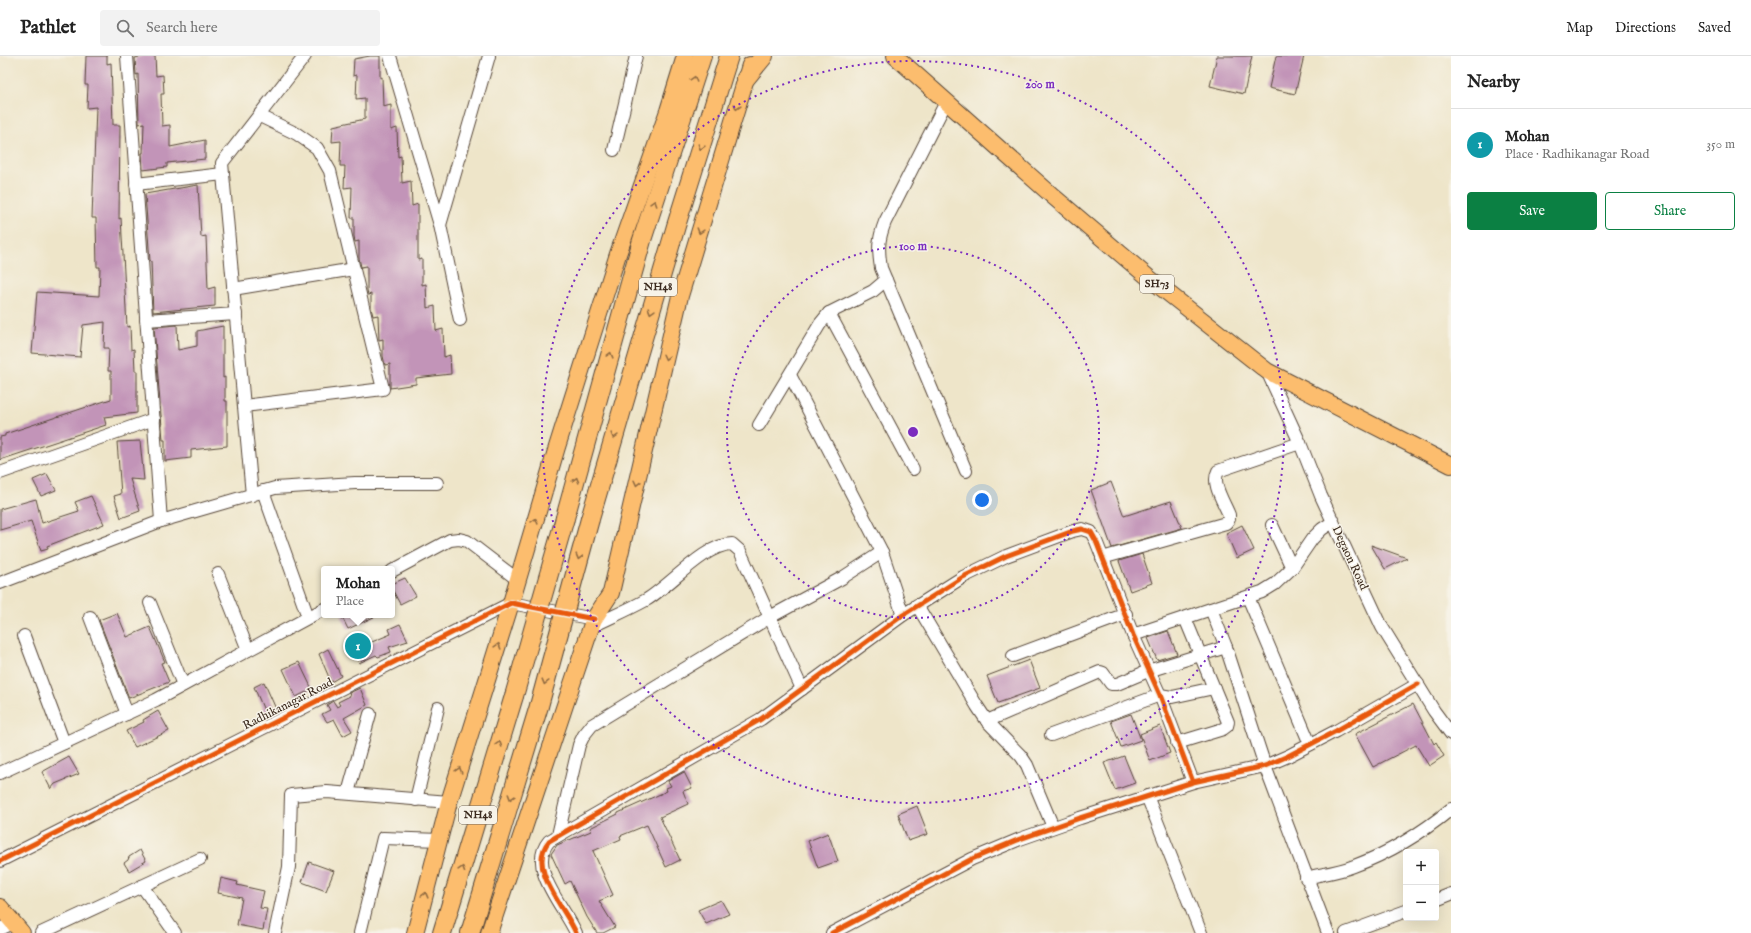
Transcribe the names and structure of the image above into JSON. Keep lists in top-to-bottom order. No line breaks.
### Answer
{"streets":{"highway":["NH48"],"main road":["SH73"],"street":["Degaon Road","Radhikanagar Road"]},"crossings":[["SH73","Degaon Road"]],"page":{"header":"Pathlet","search":"Search here","nav":["Map","Directions","Saved"],"heading":"Nearby","list":[{"mark":"1","name":"Mohan","note":"Place · Radhikanagar Road","value":"350 m"}],"buttons":["Save","Share"],"popup":["Mohan","Place"],"pins":"1","map_buttons":["+","−"]},"rings":["200 m","100 m"]}
